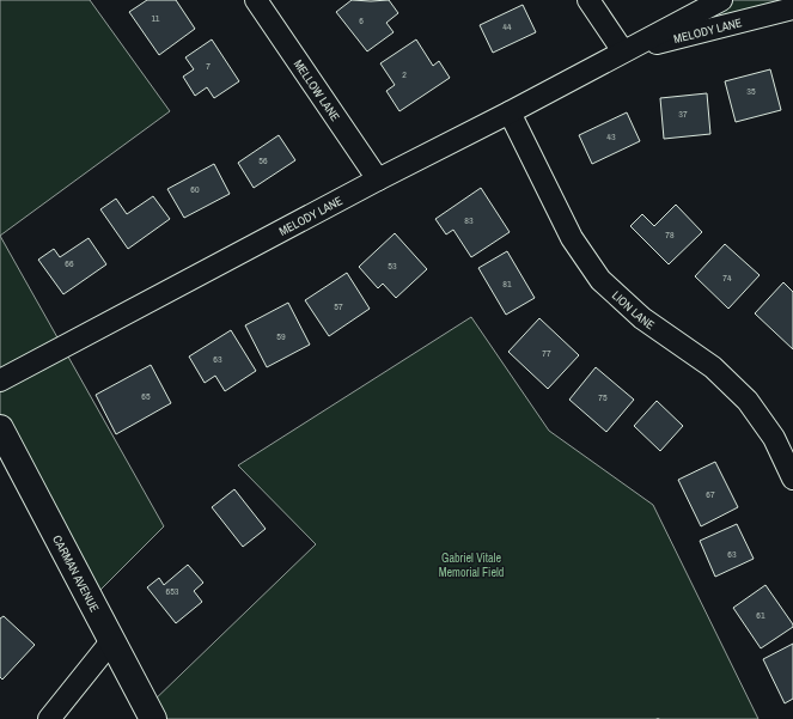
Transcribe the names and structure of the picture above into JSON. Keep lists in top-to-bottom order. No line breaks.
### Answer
{"streets":{"main road":["CARMAN AVENUE"],"street":["MELODY LANE","MELLOW LANE","LION LANE"]},"crossings":[["MELODY LANE","MELLOW LANE"],["MELODY LANE","LION LANE"]],"parks":["Gabriel Vitale Memorial Field"],"house_numbers":["11","6","44","7","2","35","37","43","56","60","83","78","66","53","74","81","57","59","77","63","65","75","67","63","653","61"]}
